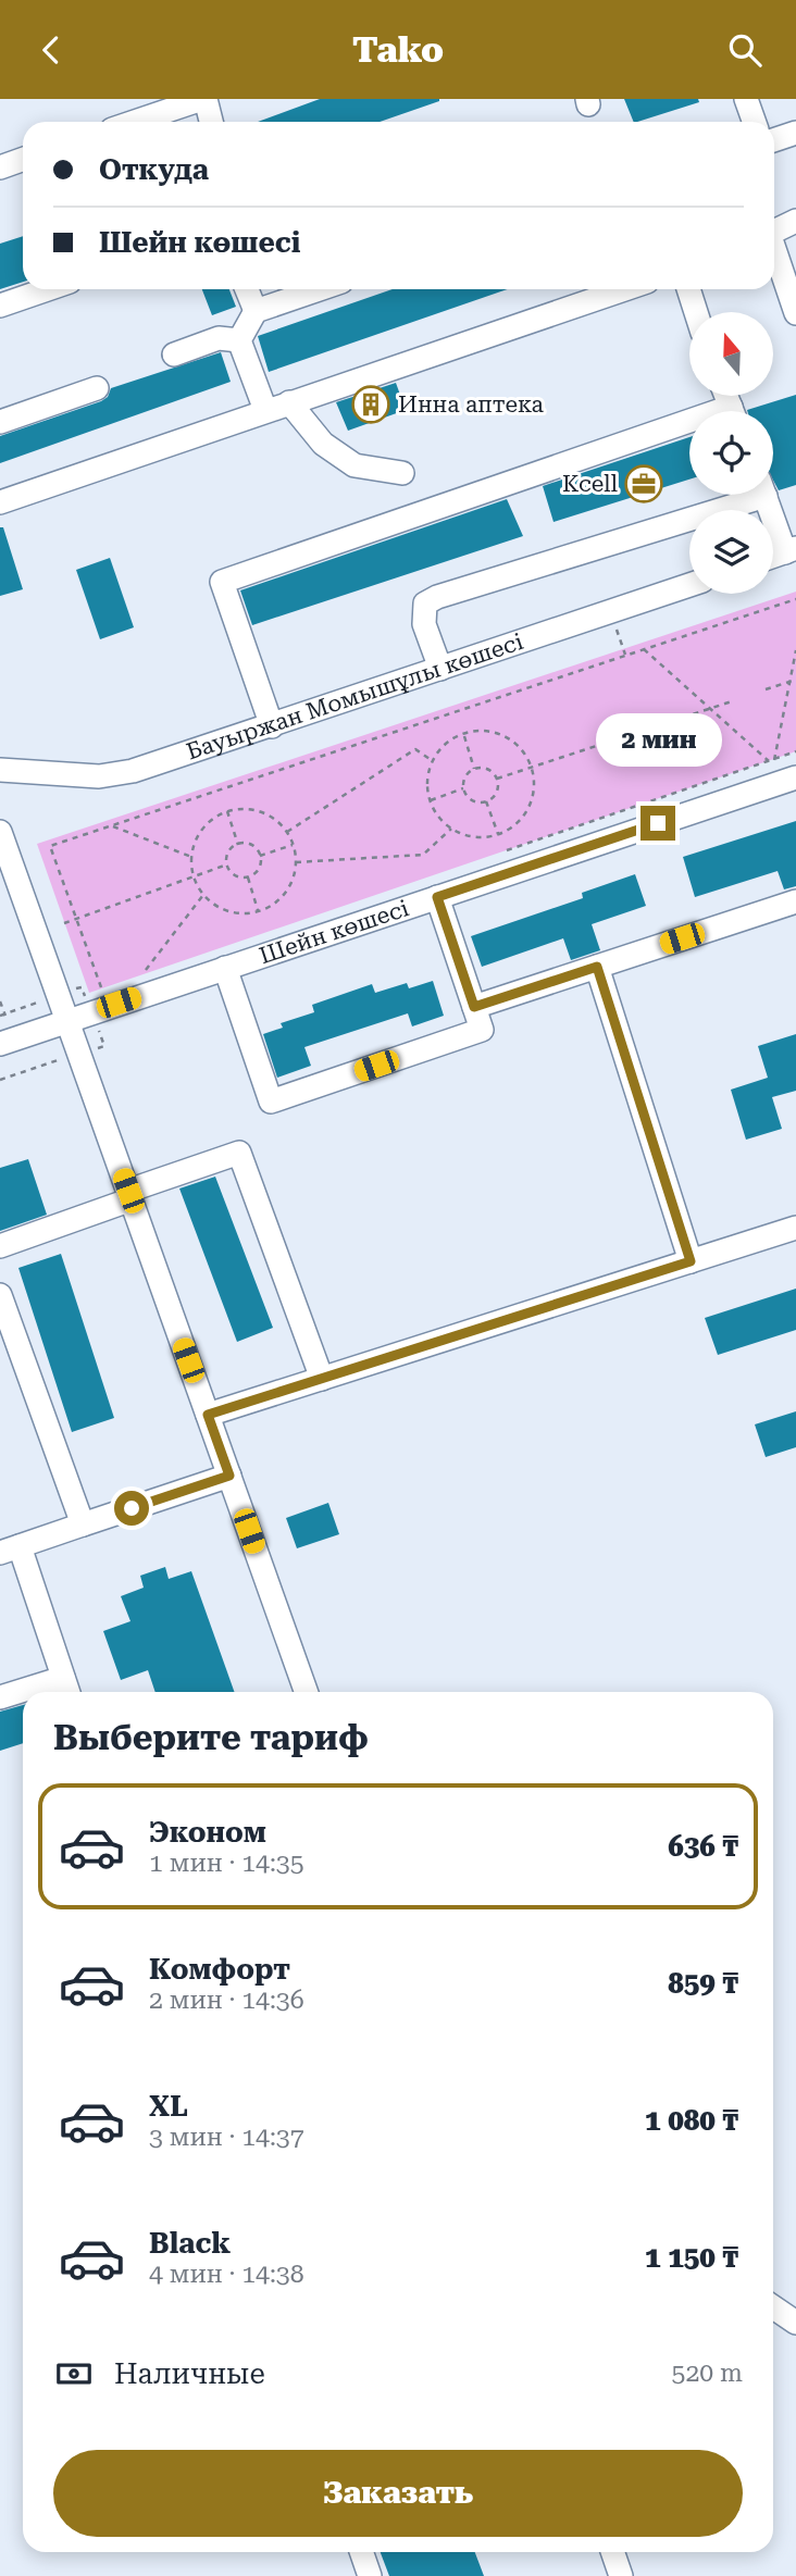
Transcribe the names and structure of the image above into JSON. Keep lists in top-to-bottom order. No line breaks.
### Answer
{"streets":{"street":["Бауыржан Момышұлы көшесі","Шейн көшесі"]},"places":{"building":["Инна аптека"],"office":["Kcell"]},"north":"top","page":{"header":"Tako","banner":["Откуда","Шейн көшесі"],"bubble":"2 мин","heading":"Выберите тариф","list":[{"name":"Эконом","note":"1 мин · 14:35","value":"636 ₸"},{"name":"Комфорт","note":"2 мин · 14:36","value":"859 ₸"},{"name":"XL","note":"3 мин · 14:37","value":"1 080 ₸"},{"name":"Black","note":"4 мин · 14:38","value":"1 150 ₸"}],"pay":["Наличные","520 m"],"buttons":"Заказать"}}
